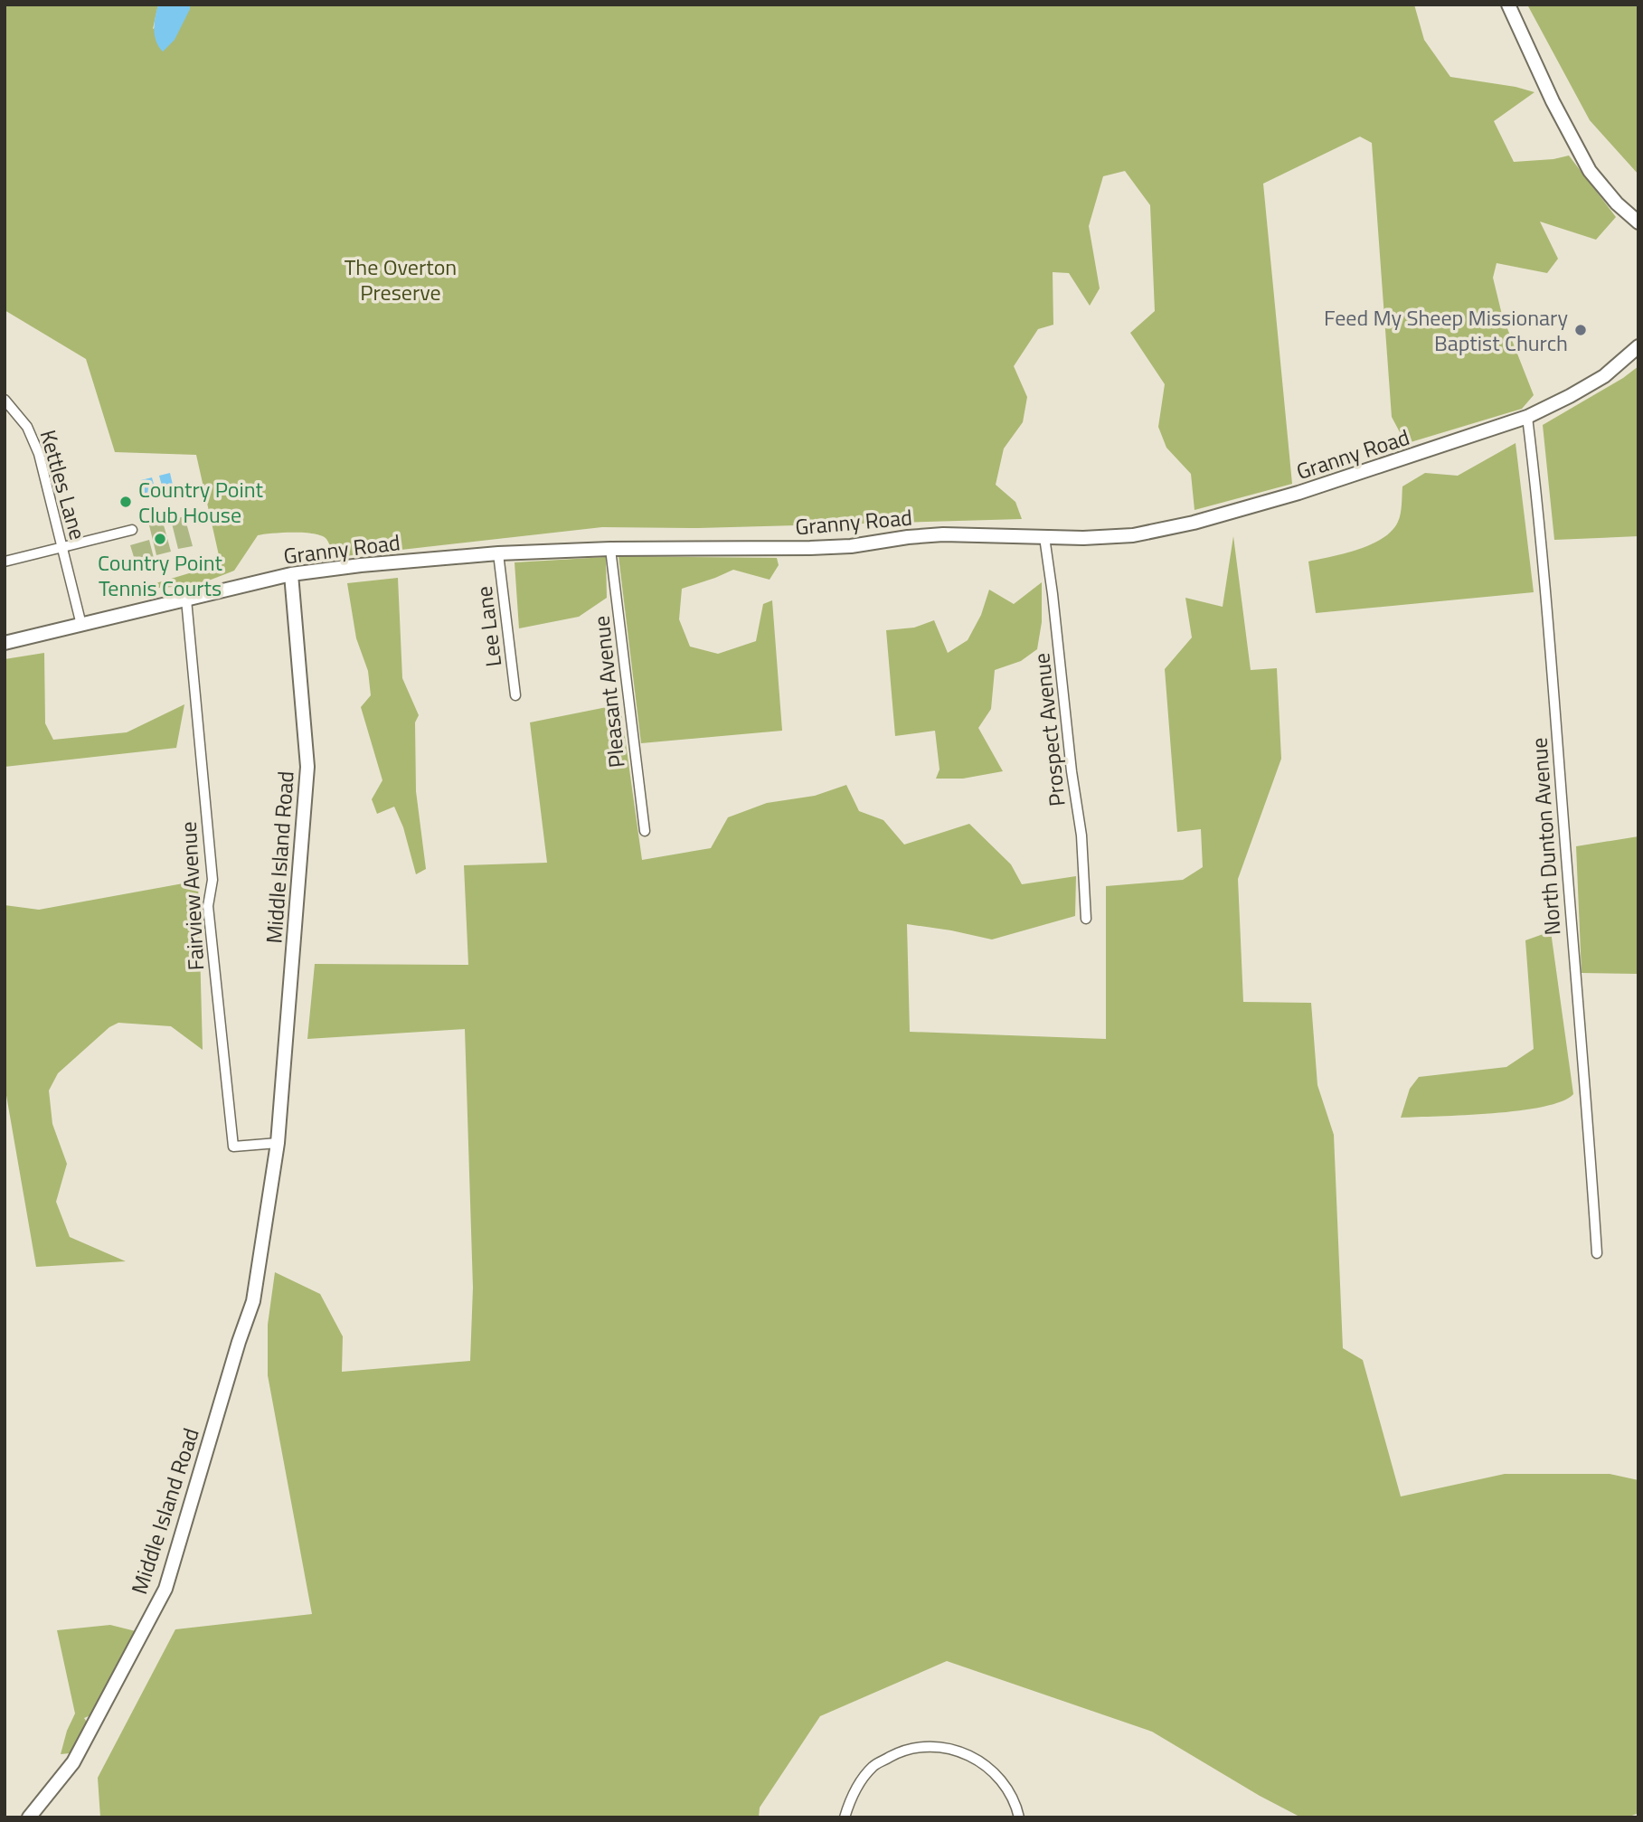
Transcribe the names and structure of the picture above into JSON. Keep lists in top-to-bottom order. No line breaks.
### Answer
{"streets":{"street":["Granny Road","Kettles Lane","Lee Lane","Pleasant Avenue","Prospect Avenue","North Dunton Avenue","Middle Island Road","Fairview Avenue"]},"crossings":[["Granny Road","Kettles Lane"],["Granny Road","Lee Lane"],["Granny Road","Pleasant Avenue"],["Granny Road","Prospect Avenue"],["Granny Road","North Dunton Avenue"],["Granny Road","Middle Island Road"],["Granny Road","Fairview Avenue"],["Middle Island Road","Fairview Avenue"]],"parks":["The Overton Preserve"],"places":["Feed My Sheep Missionary Baptist Church","Country Point Club House","Country Point Tennis Courts"]}
